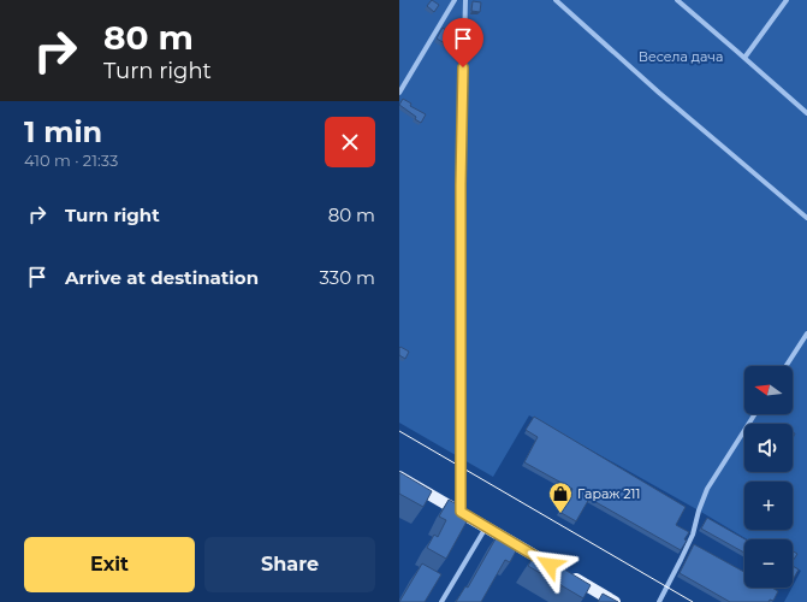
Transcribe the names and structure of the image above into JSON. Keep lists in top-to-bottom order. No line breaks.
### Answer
{"parks":["Весела дача"],"places":{"shop":["Гараж 211"]},"north":"left","page":{"turn":["80 m","Turn right"],"heading":["1 min","410 m · 21:33"],"list":[{"name":"Turn right","value":"80 m"},{"name":"Arrive at destination","value":"330 m"}],"map_buttons":["+","−"],"buttons":["Exit","Share"]}}
